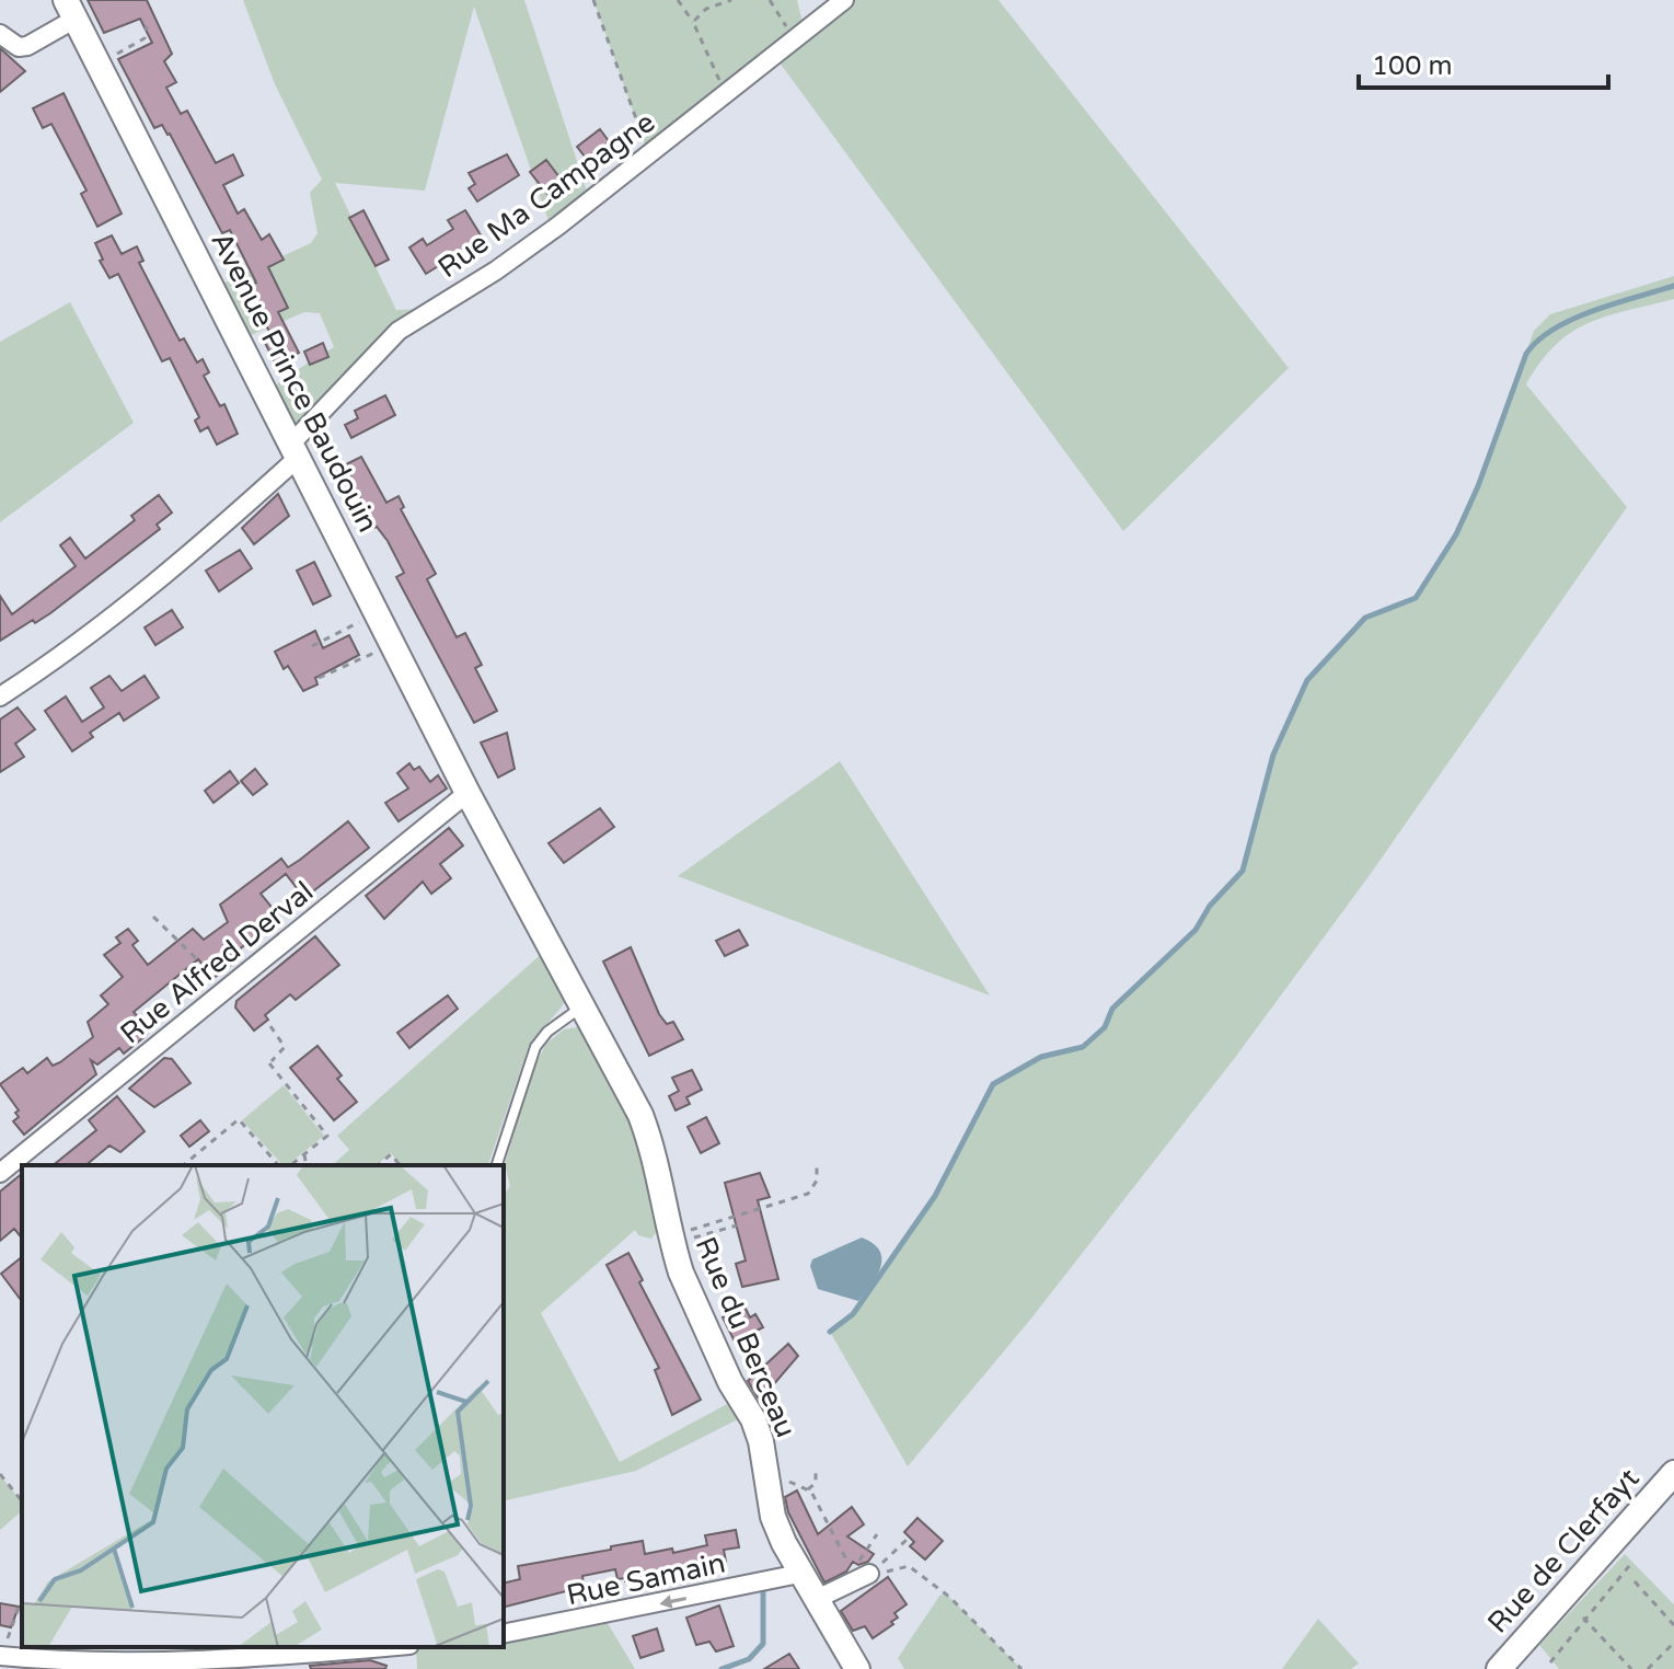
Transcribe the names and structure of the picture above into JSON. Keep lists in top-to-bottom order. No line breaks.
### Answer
{"streets":{"street":["Rue Ma Campagne","Avenue Prince Baudouin","Rue Alfred Derval","Rue du Berceau","Rue de Clerfayt","Rue Samain"]},"crossings":[["Rue Ma Campagne","Avenue Prince Baudouin"],["Avenue Prince Baudouin","Rue Alfred Derval"],["Avenue Prince Baudouin","Rue du Berceau"],["Rue Alfred Derval","Rue du Berceau"],["Rue du Berceau","Rue Samain"]],"one_way":["Rue Samain"],"scale_bar":"100 m"}
